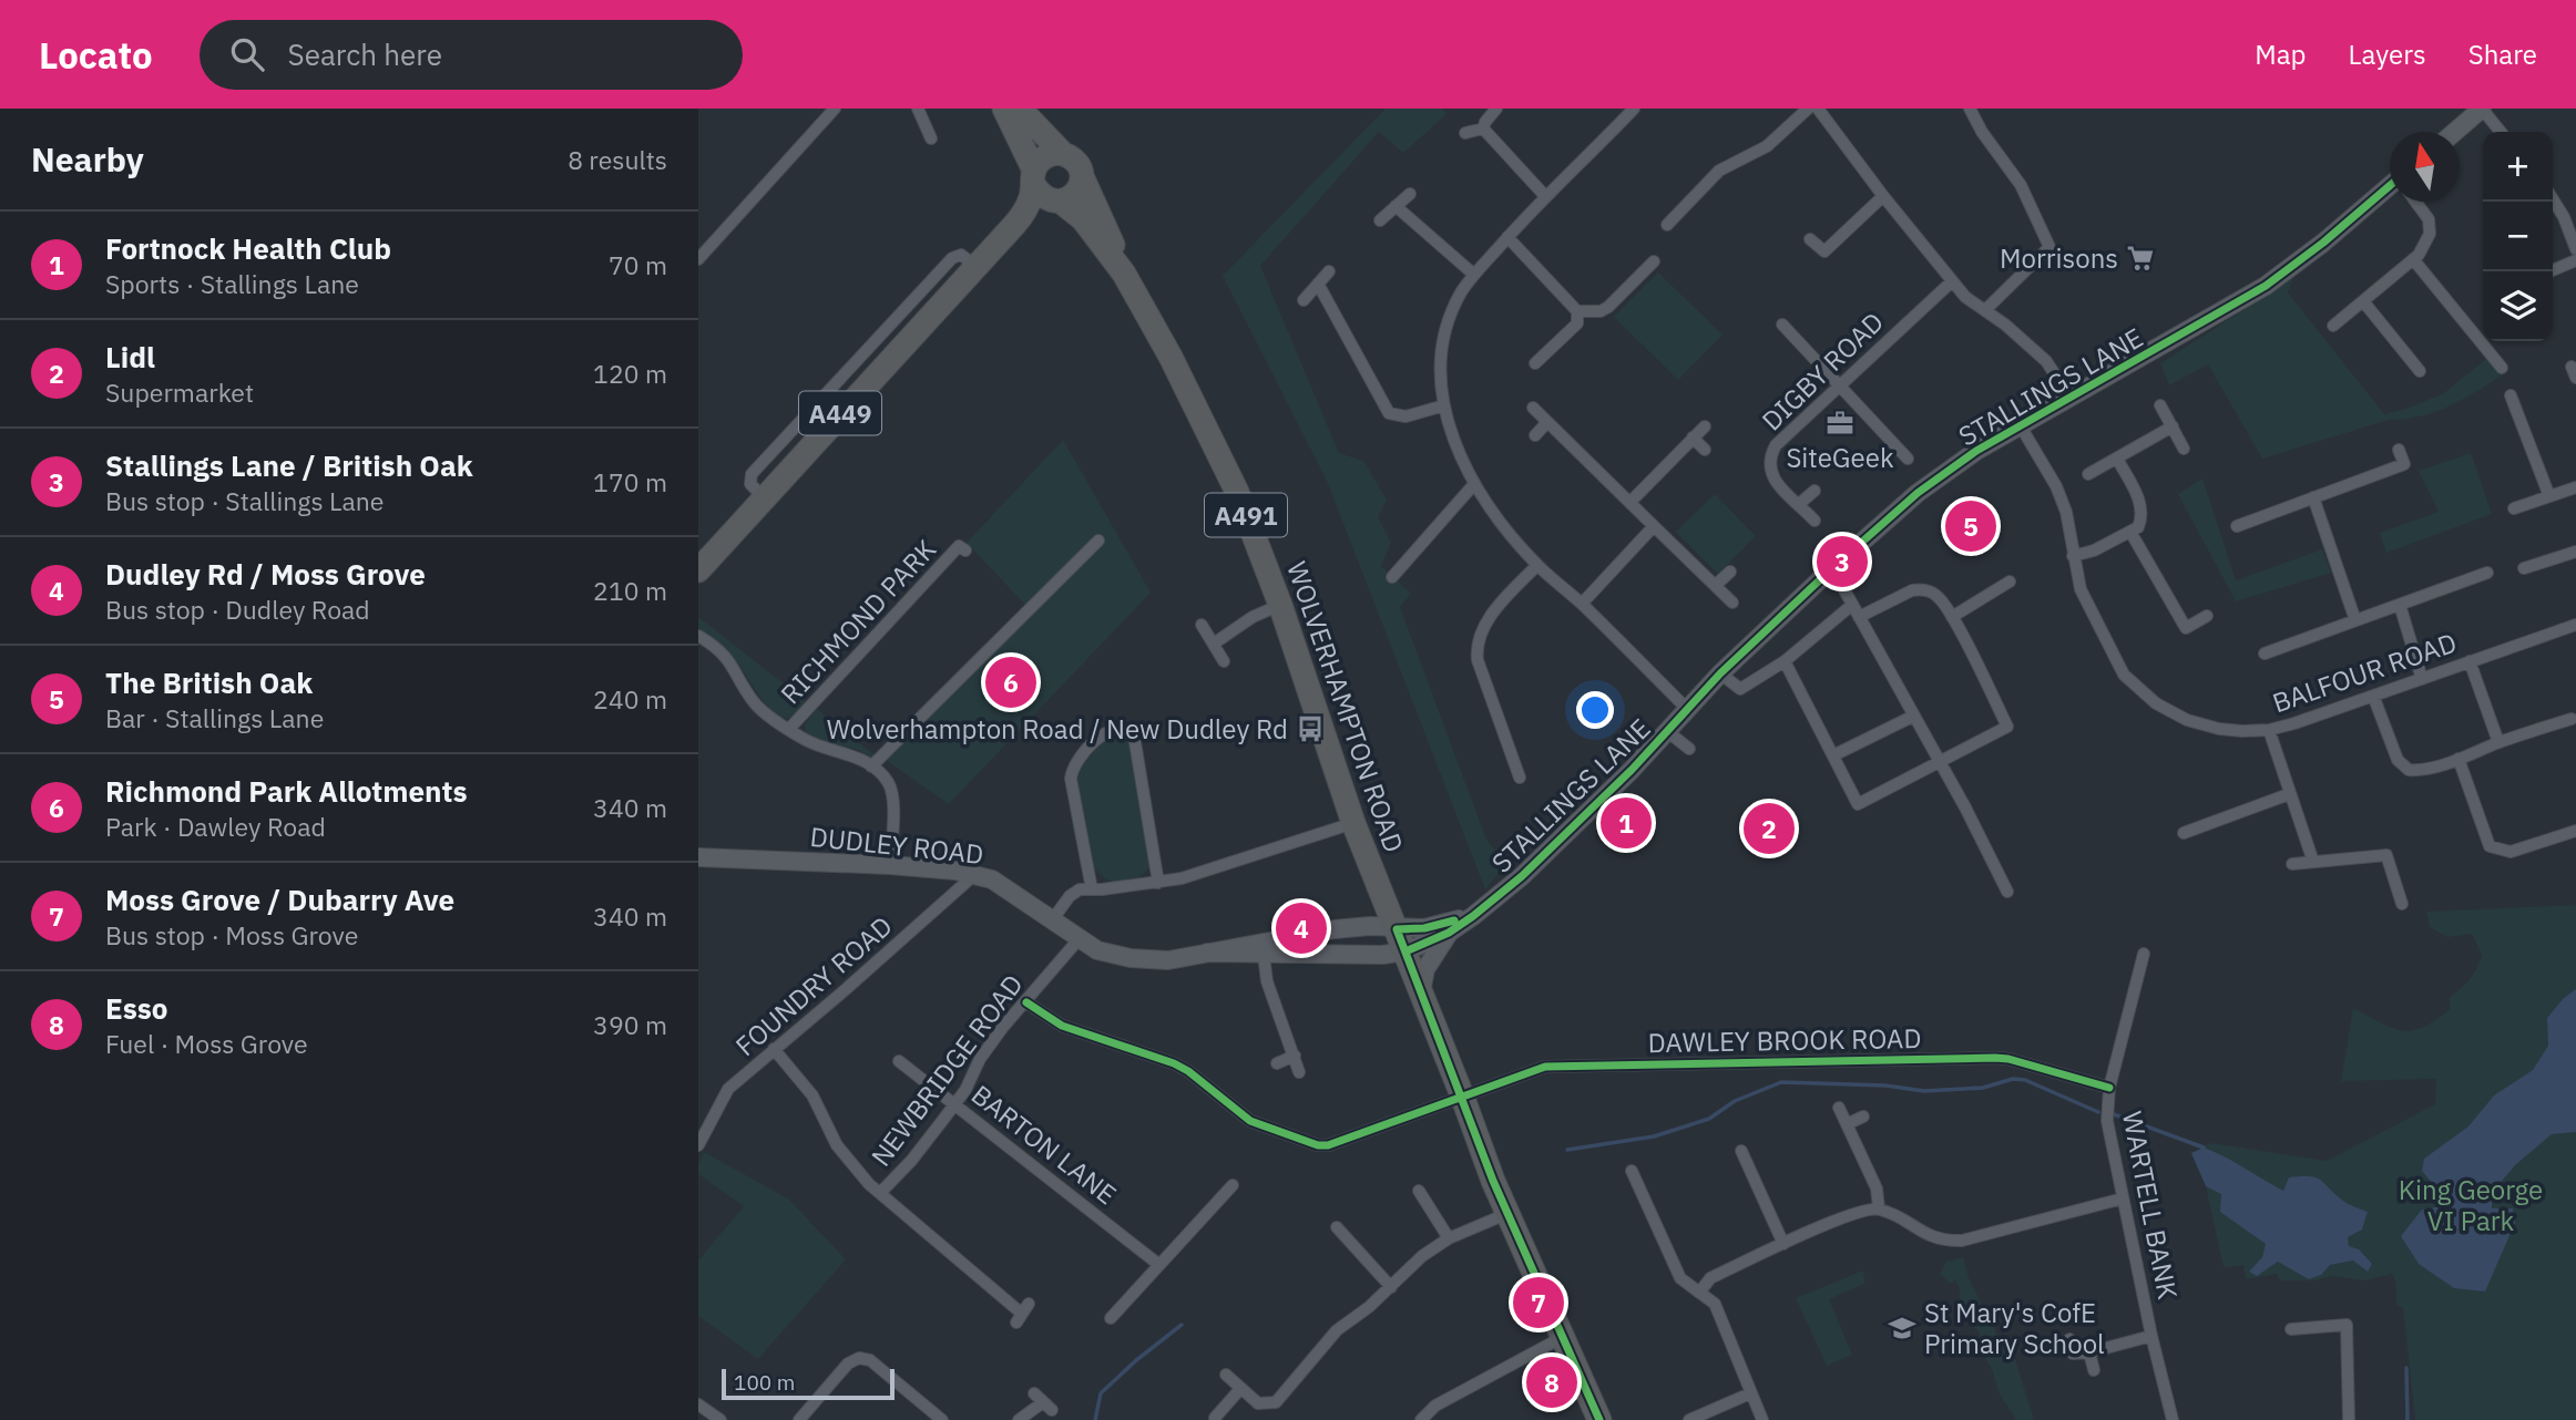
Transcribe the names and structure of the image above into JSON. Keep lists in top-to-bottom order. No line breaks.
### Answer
{"streets":{"highway":["A449","A491","WOLVERHAMPTON ROAD"],"main road":["STALLINGS LANE","DUDLEY ROAD"],"street":["DIGBY ROAD","RICHMOND PARK","BALFOUR ROAD","FOUNDRY ROAD","DAWLEY BROOK ROAD","NEWBRIDGE ROAD","BARTON LANE","WARTELL BANK"]},"crossings":[["STALLINGS LANE","A491"],["STALLINGS LANE","BALFOUR ROAD"],["STALLINGS LANE","WOLVERHAMPTON ROAD"],["STALLINGS LANE","DUDLEY ROAD"],["A449","WOLVERHAMPTON ROAD"],["A491","WOLVERHAMPTON ROAD"],["A491","DUDLEY ROAD"],["A491","DAWLEY BROOK ROAD"],["WOLVERHAMPTON ROAD","DUDLEY ROAD"],["DUDLEY ROAD","FOUNDRY ROAD"],["DUDLEY ROAD","NEWBRIDGE ROAD"],["DAWLEY BROOK ROAD","NEWBRIDGE ROAD"],["DAWLEY BROOK ROAD","WARTELL BANK"],["NEWBRIDGE ROAD","BARTON LANE"]],"parks":["King George VI Park"],"places":{"supermarket":["Morrisons"],"office":["SiteGeek"],"bus stop":["Wolverhampton Road / New Dudley Rd"],"school or university":["St Mary's CofE Primary School"]},"scale_bar":"100 m","north":"top","page":{"header":"Locato","search":"Search here","nav":["Map","Layers","Share"],"heading":["Nearby","8 results"],"map_buttons":["+","−"],"list":[{"mark":"1","name":"Fortnock Health Club","note":"Sports · Stallings Lane","value":"70 m"},{"mark":"2","name":"Lidl","note":"Supermarket","value":"120 m"},{"mark":"3","name":"Stallings Lane / British Oak","note":"Bus stop · Stallings Lane","value":"170 m"},{"mark":"4","name":"Dudley Rd / Moss Grove","note":"Bus stop · Dudley Road","value":"210 m"},{"mark":"5","name":"The British Oak","note":"Bar · Stallings Lane","value":"240 m"},{"mark":"6","name":"Richmond Park Allotments","note":"Park · Dawley Road","value":"340 m"},{"mark":"7","name":"Moss Grove / Dubarry Ave","note":"Bus stop · Moss Grove","value":"340 m"},{"mark":"8","name":"Esso","note":"Fuel · Moss Grove","value":"390 m"}],"pins":["5","3","6","1","2","4","7","8"],"scale":"100 m"}}
